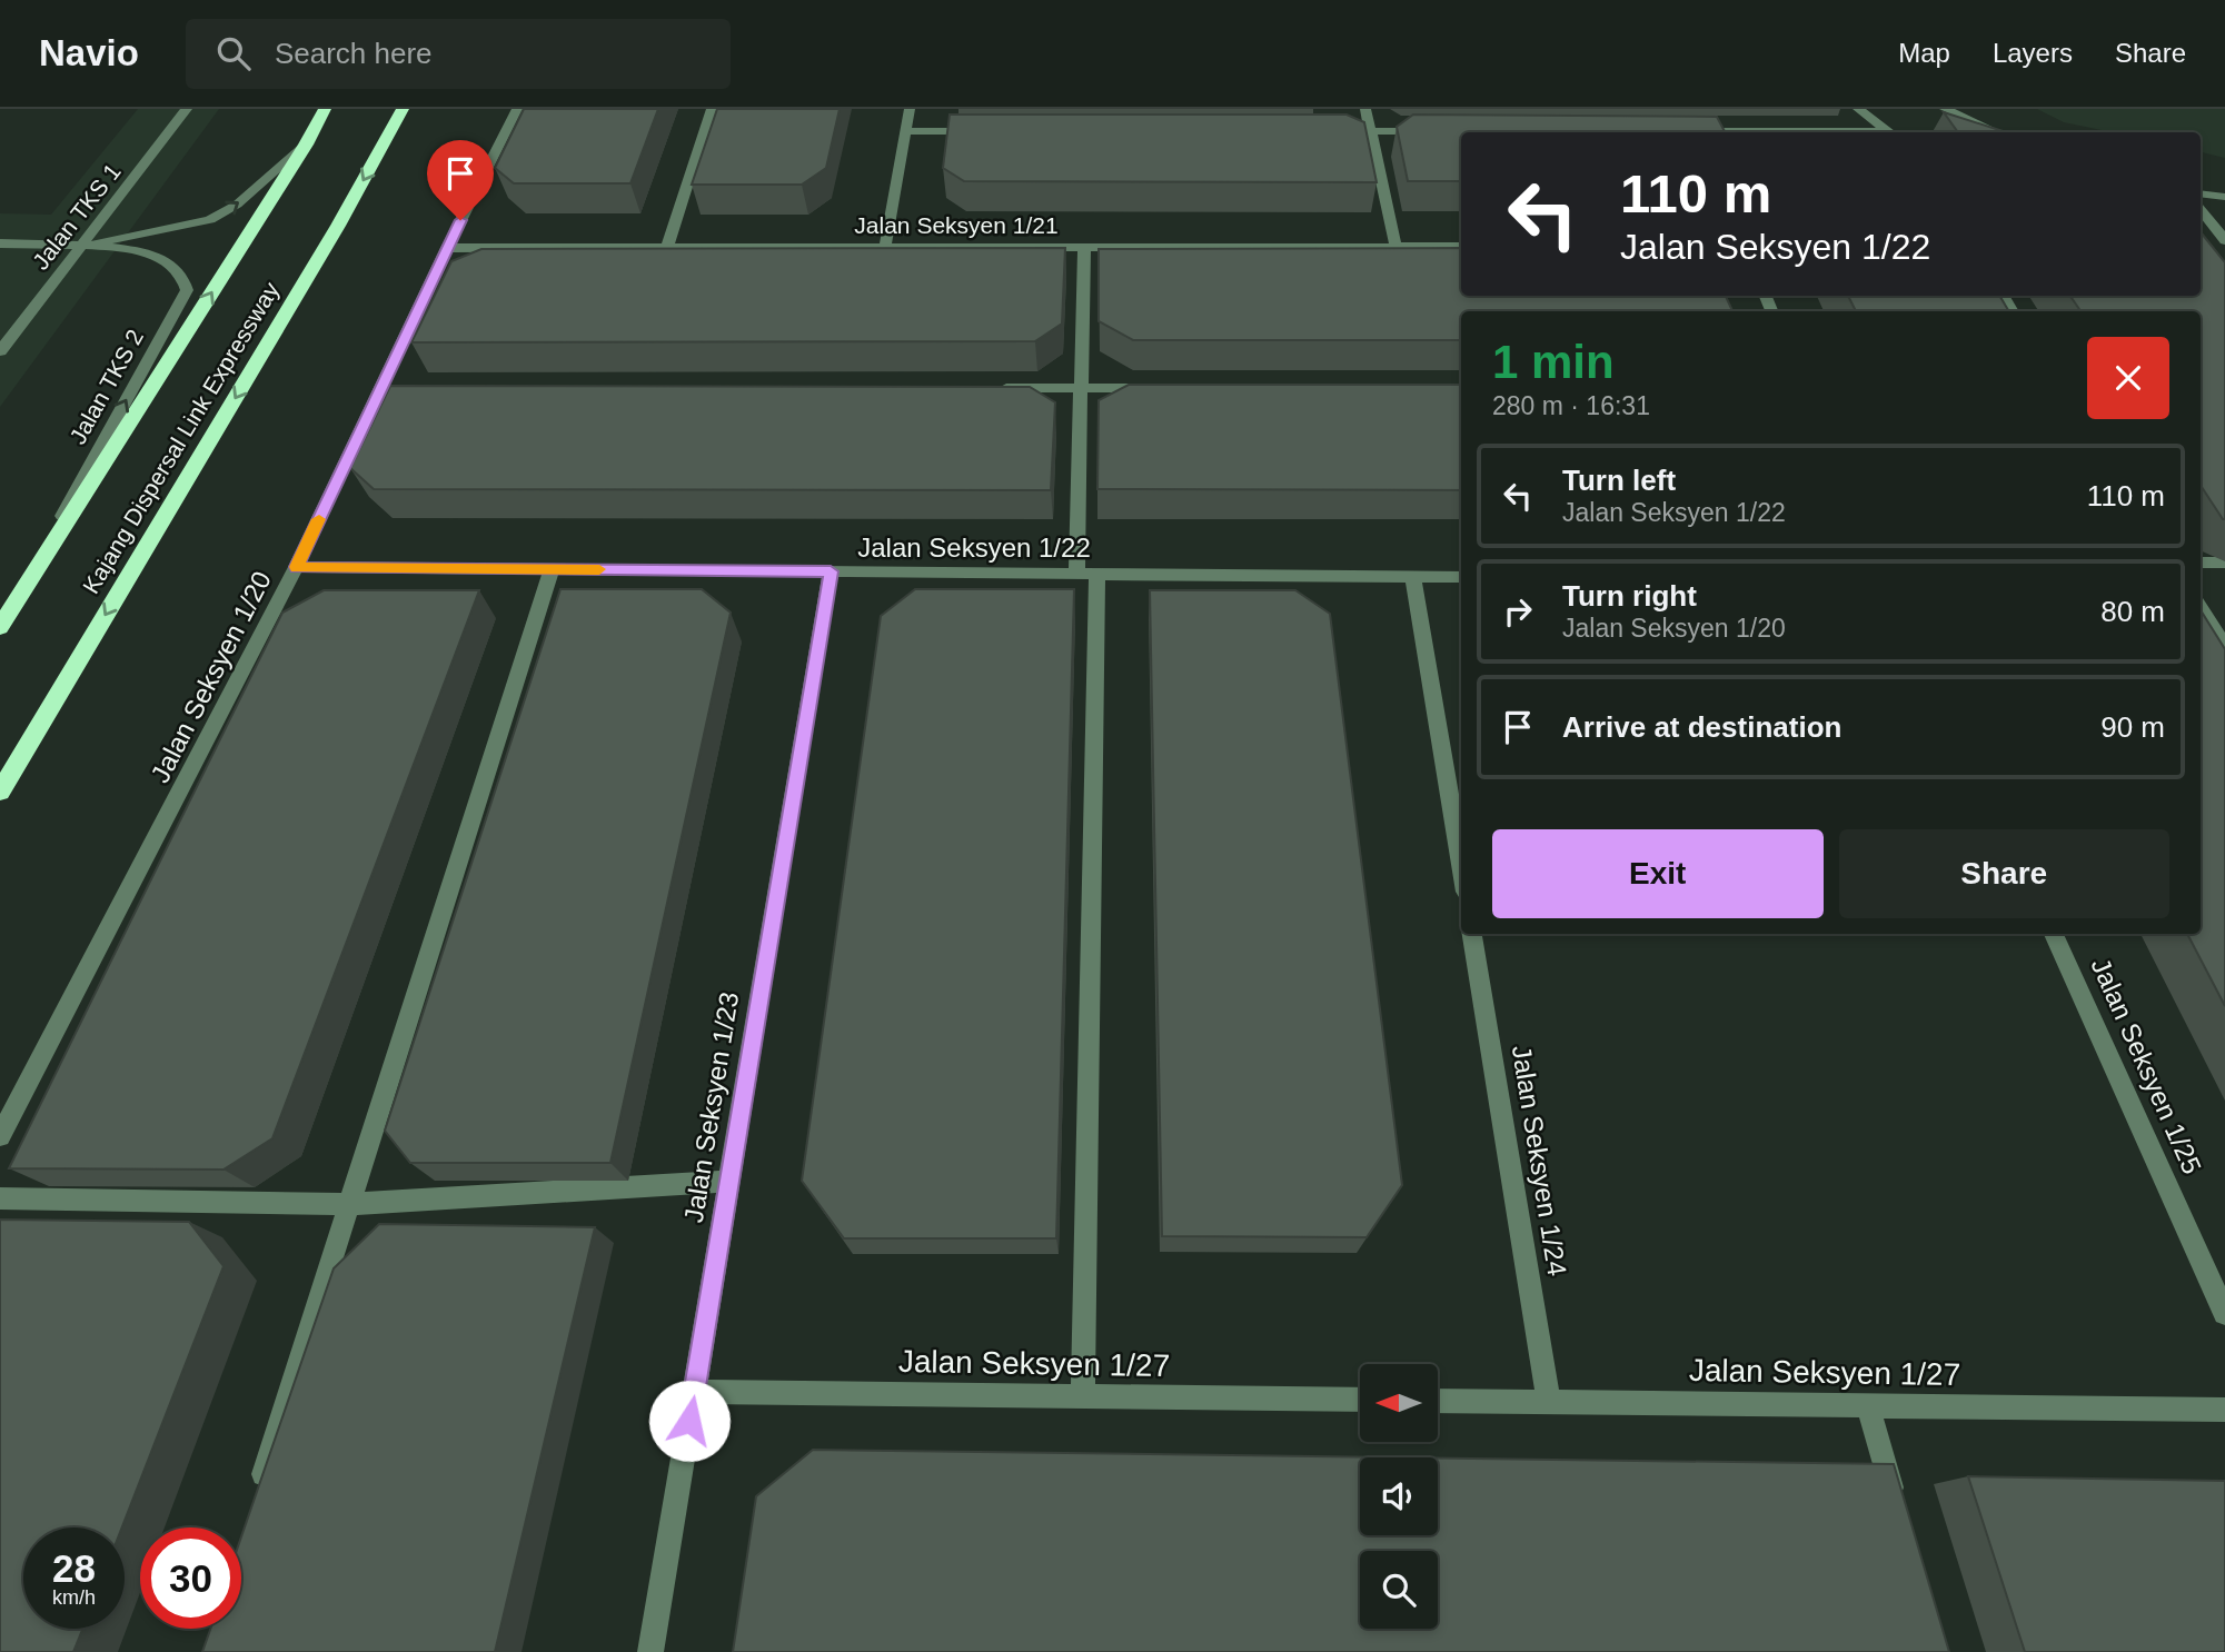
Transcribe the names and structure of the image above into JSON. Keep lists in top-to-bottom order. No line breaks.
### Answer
{"streets":{"highway":["Kajang Dispersal Link Expressway"],"street":["Jalan TKS 1","Jalan Seksyen 1/21","Jalan TKS 2","Jalan Seksyen 1/22","Jalan Seksyen 1/20","Jalan Seksyen 1/25","Jalan Seksyen 1/23","Jalan Seksyen 1/24","Jalan Seksyen 1/27"]},"crossings":[["Jalan TKS 1","Jalan TKS 2"],["Jalan Seksyen 1/21","Jalan Seksyen 1/20"],["Jalan TKS 2","Kajang Dispersal Link Expressway"],["Jalan Seksyen 1/22","Jalan Seksyen 1/20"],["Jalan Seksyen 1/22","Jalan Seksyen 1/23"],["Jalan Seksyen 1/23","Jalan Seksyen 1/27"],["Jalan Seksyen 1/24","Jalan Seksyen 1/27"]],"north":"left","page":{"header":"Navio","search":"Search here","nav":["Map","Layers","Share"],"turn":["110 m","Jalan Seksyen 1/22"],"heading":["1 min","280 m · 16:31"],"list":[{"name":"Turn left","note":"Jalan Seksyen 1/22","value":"110 m"},{"name":"Turn right","note":"Jalan Seksyen 1/20","value":"80 m"},{"name":"Arrive at destination","value":"90 m"}],"buttons":["Exit","Share"],"speed":"28 km/h","limit":"30"}}
